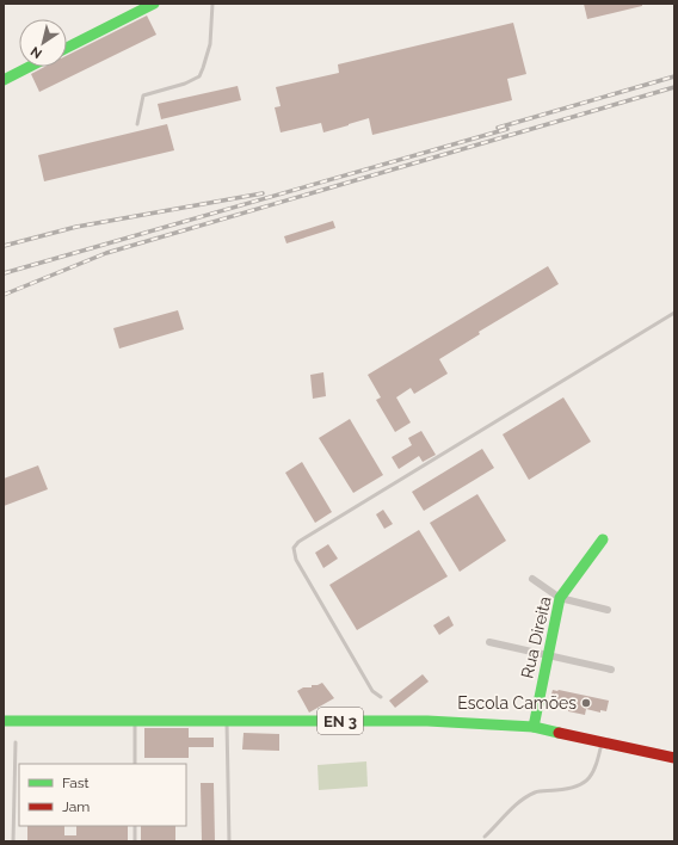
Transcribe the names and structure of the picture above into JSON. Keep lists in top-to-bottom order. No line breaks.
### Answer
{"streets":{"main road":["Rua Direita","EN 3"]},"crossings":[["Rua Direita","EN 3"]],"places":["Escola Camões"],"legend":["Fast","Jam"],"north":"bottom left"}
